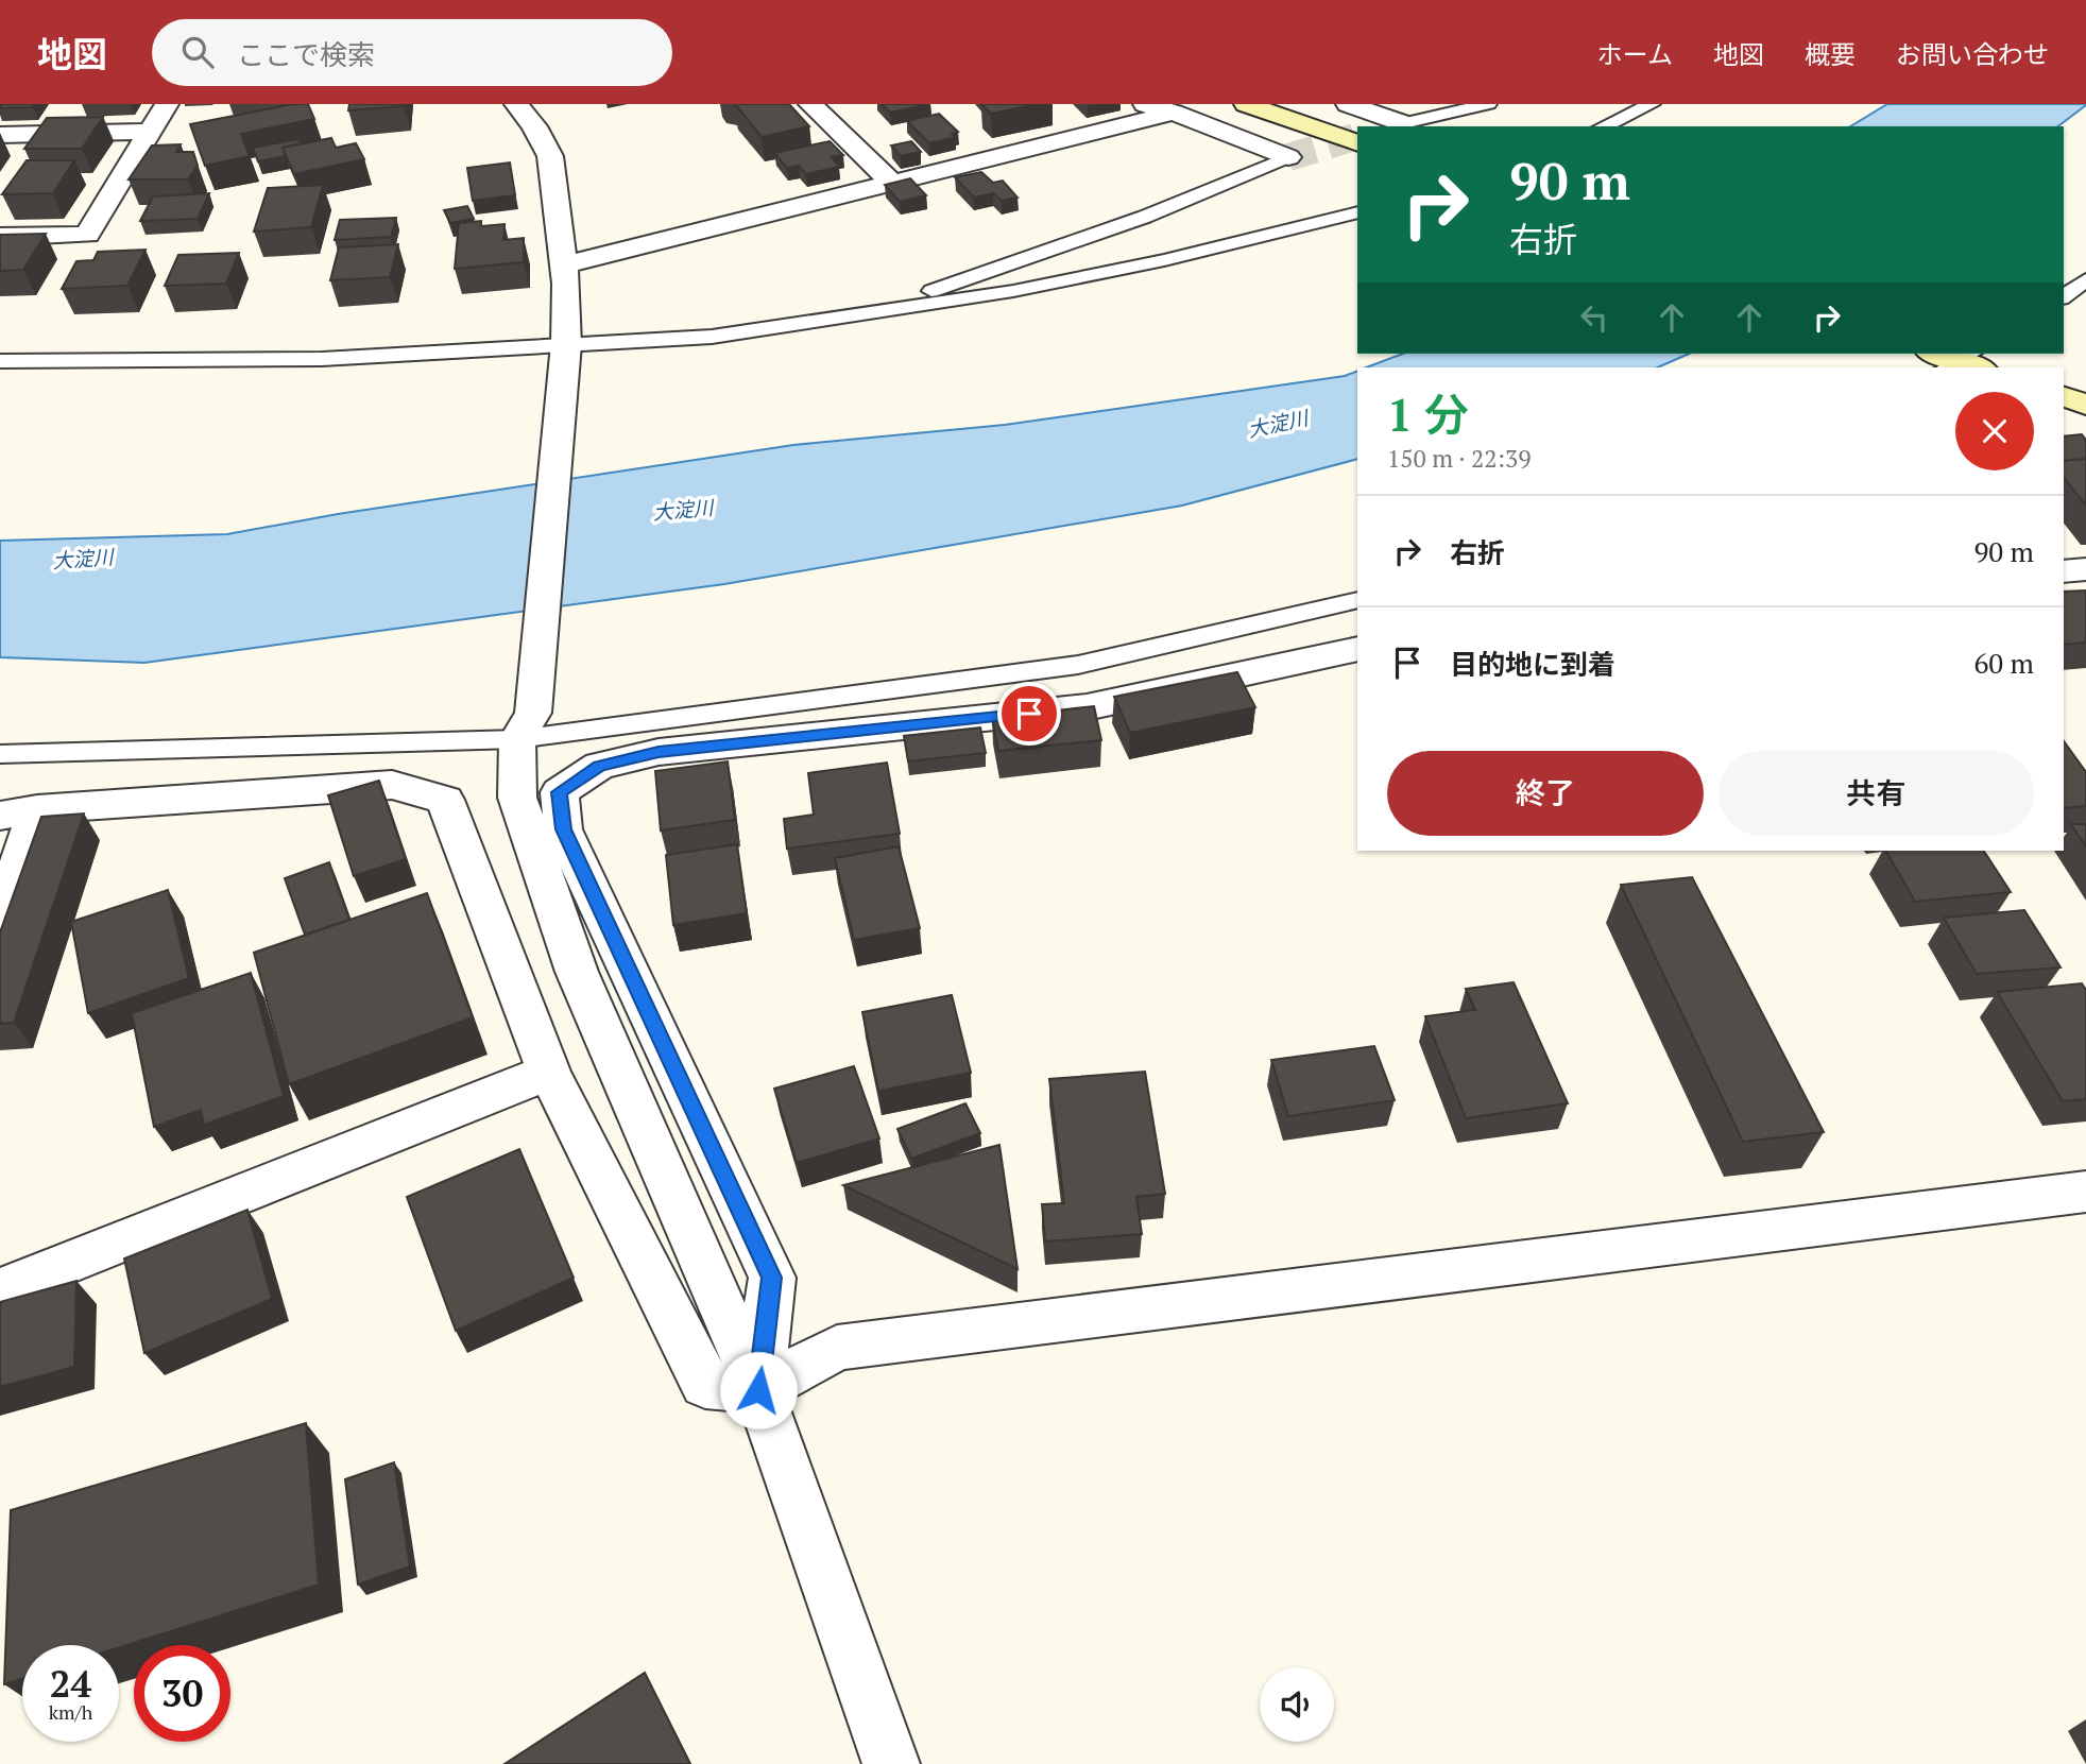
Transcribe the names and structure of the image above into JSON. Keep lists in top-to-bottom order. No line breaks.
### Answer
{"water":["大淀川"],"page":{"header":"地図","search":"ここで検索","nav":["ホーム","地図","概要","お問い合わせ"],"turn":["90 m","右折"],"heading":["1 分","150 m · 22:39"],"list":[{"name":"右折","value":"90 m"},{"name":"目的地に到着","value":"60 m"}],"buttons":["終了","共有"],"speed":"24 km/h","limit":"30"}}
